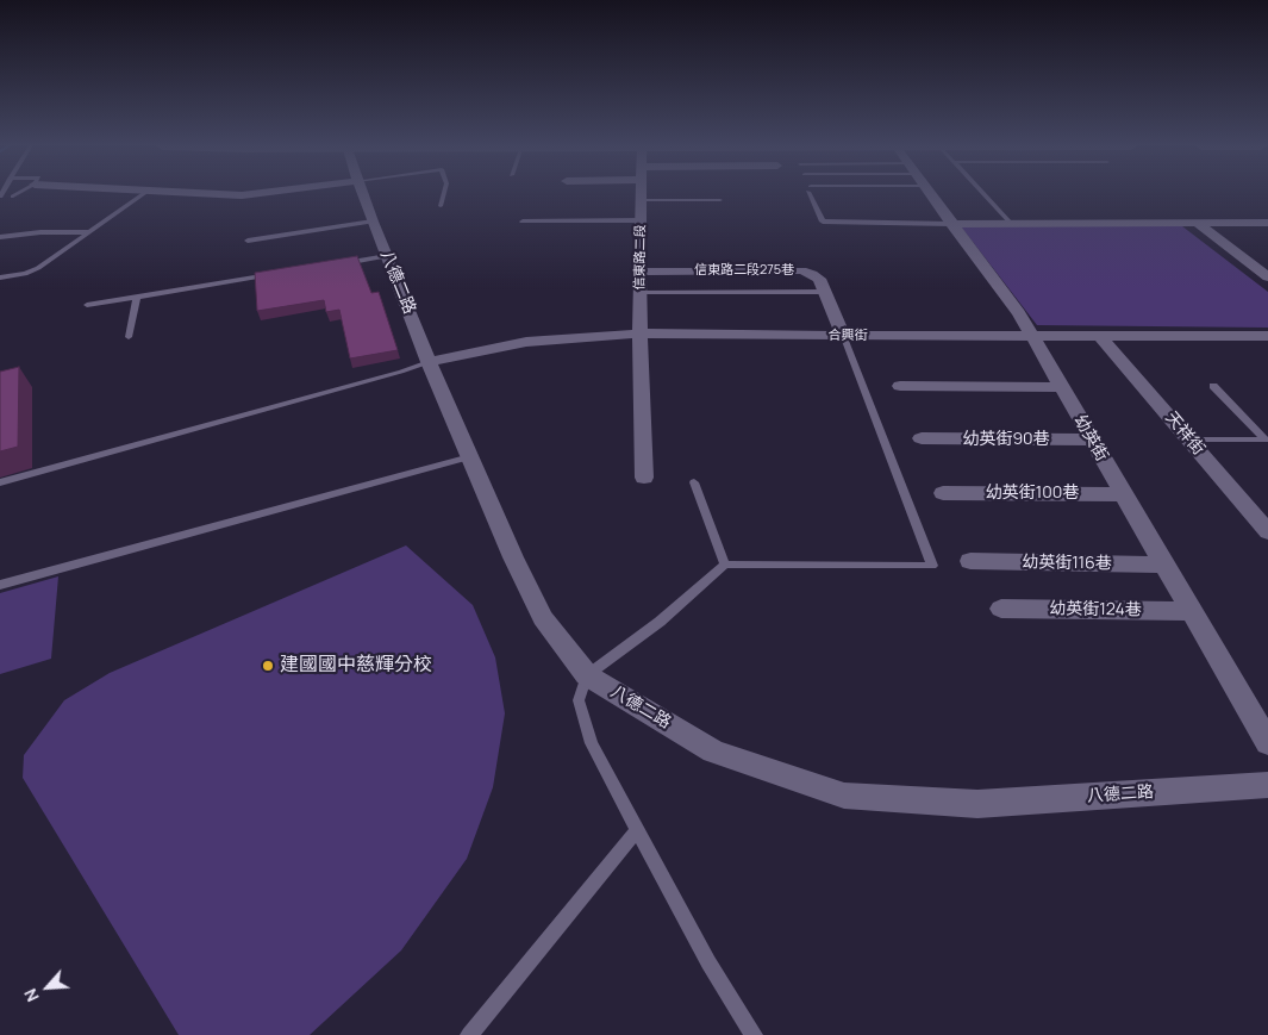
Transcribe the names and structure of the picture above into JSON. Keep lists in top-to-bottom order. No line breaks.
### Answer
{"streets":{"street":["信東路二段","信東路二段275巷","八德二路","合興街","天祥街","幼英街","幼英街90巷","幼英街100巷","幼英街116巷","幼英街124巷"]},"crossings":[["信東路二段","信東路二段275巷"],["信東路二段","合興街"],["信東路二段275巷","合興街"],["八德二路","合興街"],["合興街","天祥街"],["合興街","幼英街"],["幼英街","幼英街90巷"],["幼英街","幼英街100巷"],["幼英街","幼英街116巷"],["幼英街","幼英街124巷"]],"places":["建國國中慈輝分校"],"north":"bottom left"}
